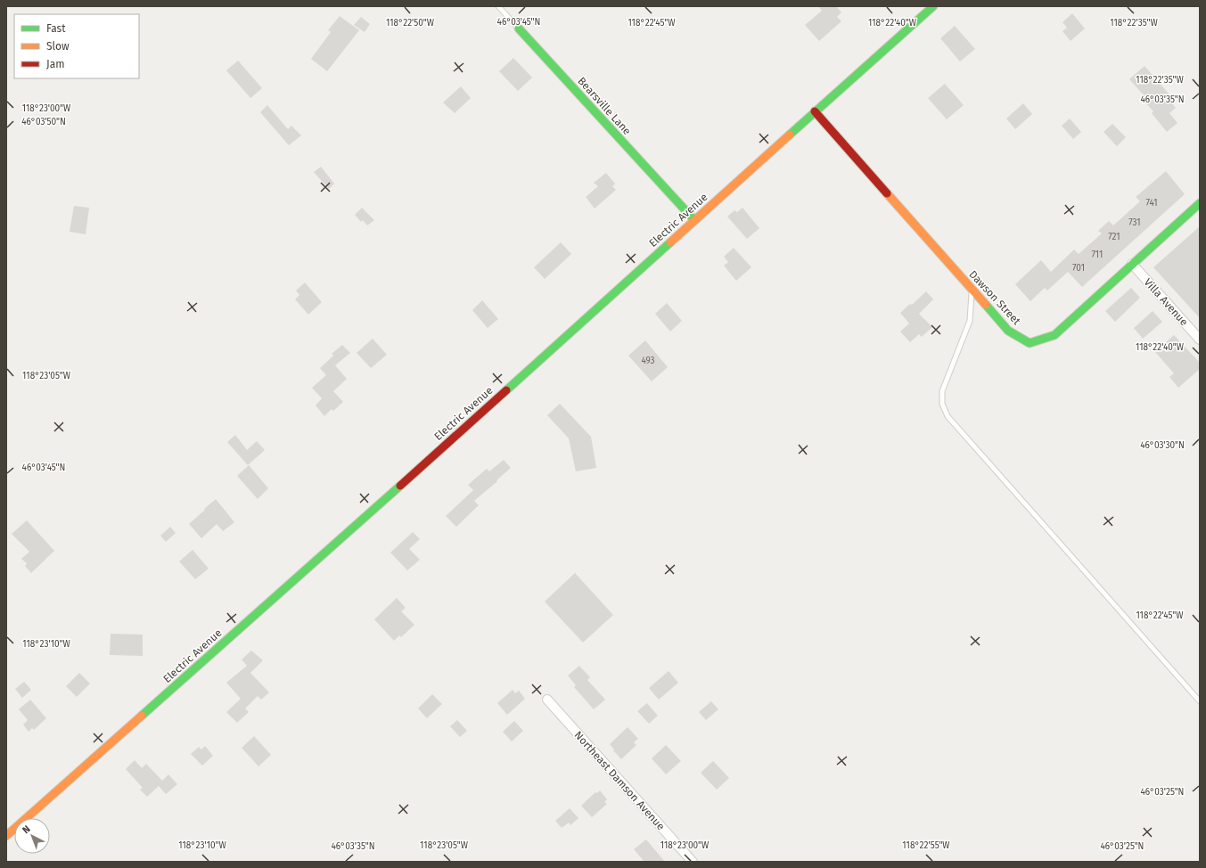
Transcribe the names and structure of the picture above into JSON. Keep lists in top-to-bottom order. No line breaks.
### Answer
{"streets":{"street":["Bearsville Lane","Electric Avenue","Dawson Street","Villa Avenue","Northeast Damson Avenue"]},"crossings":[["Bearsville Lane","Electric Avenue"],["Electric Avenue","Dawson Street"],["Dawson Street","Villa Avenue"]],"house_numbers":["741","731","721","711","701","493"],"legend":["Fast","Slow","Jam"],"north":"top left","coordinates":["46°03'45\"N","118°22'50\"W","118°22'35\"W","118°22'45\"W","118°22'40\"W","46°03'35\"N","118°23'00\"W","46°03'50\"N","118°23'05\"W","46°03'30\"N","118°23'10\"W","46°03'25\"N","118°22'55\"W"]}
